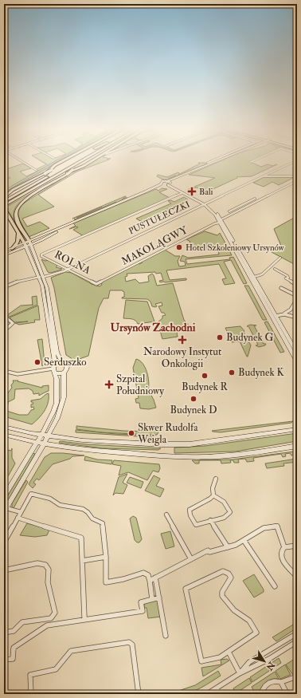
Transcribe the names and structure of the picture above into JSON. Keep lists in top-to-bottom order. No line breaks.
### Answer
{"streets":{"street":["PUSTUŁECZKI","MAKOLĄGWY","ROLNA"]},"crossings":[["PUSTUŁECZKI","ROLNA"],["MAKOLĄGWY","ROLNA"]],"districts":["Ursynów Zachodni"],"places":{"health":["Bali","Narodowy Instytut Onkologii","Szpital Południowy"],"other":["Hotel Szkoleniowy Ursynów","Budynek G","Serduszko","Budynek K","Budynek R","Budynek D","Skwer Rudolfa Weigla"]},"north":"bottom right"}
